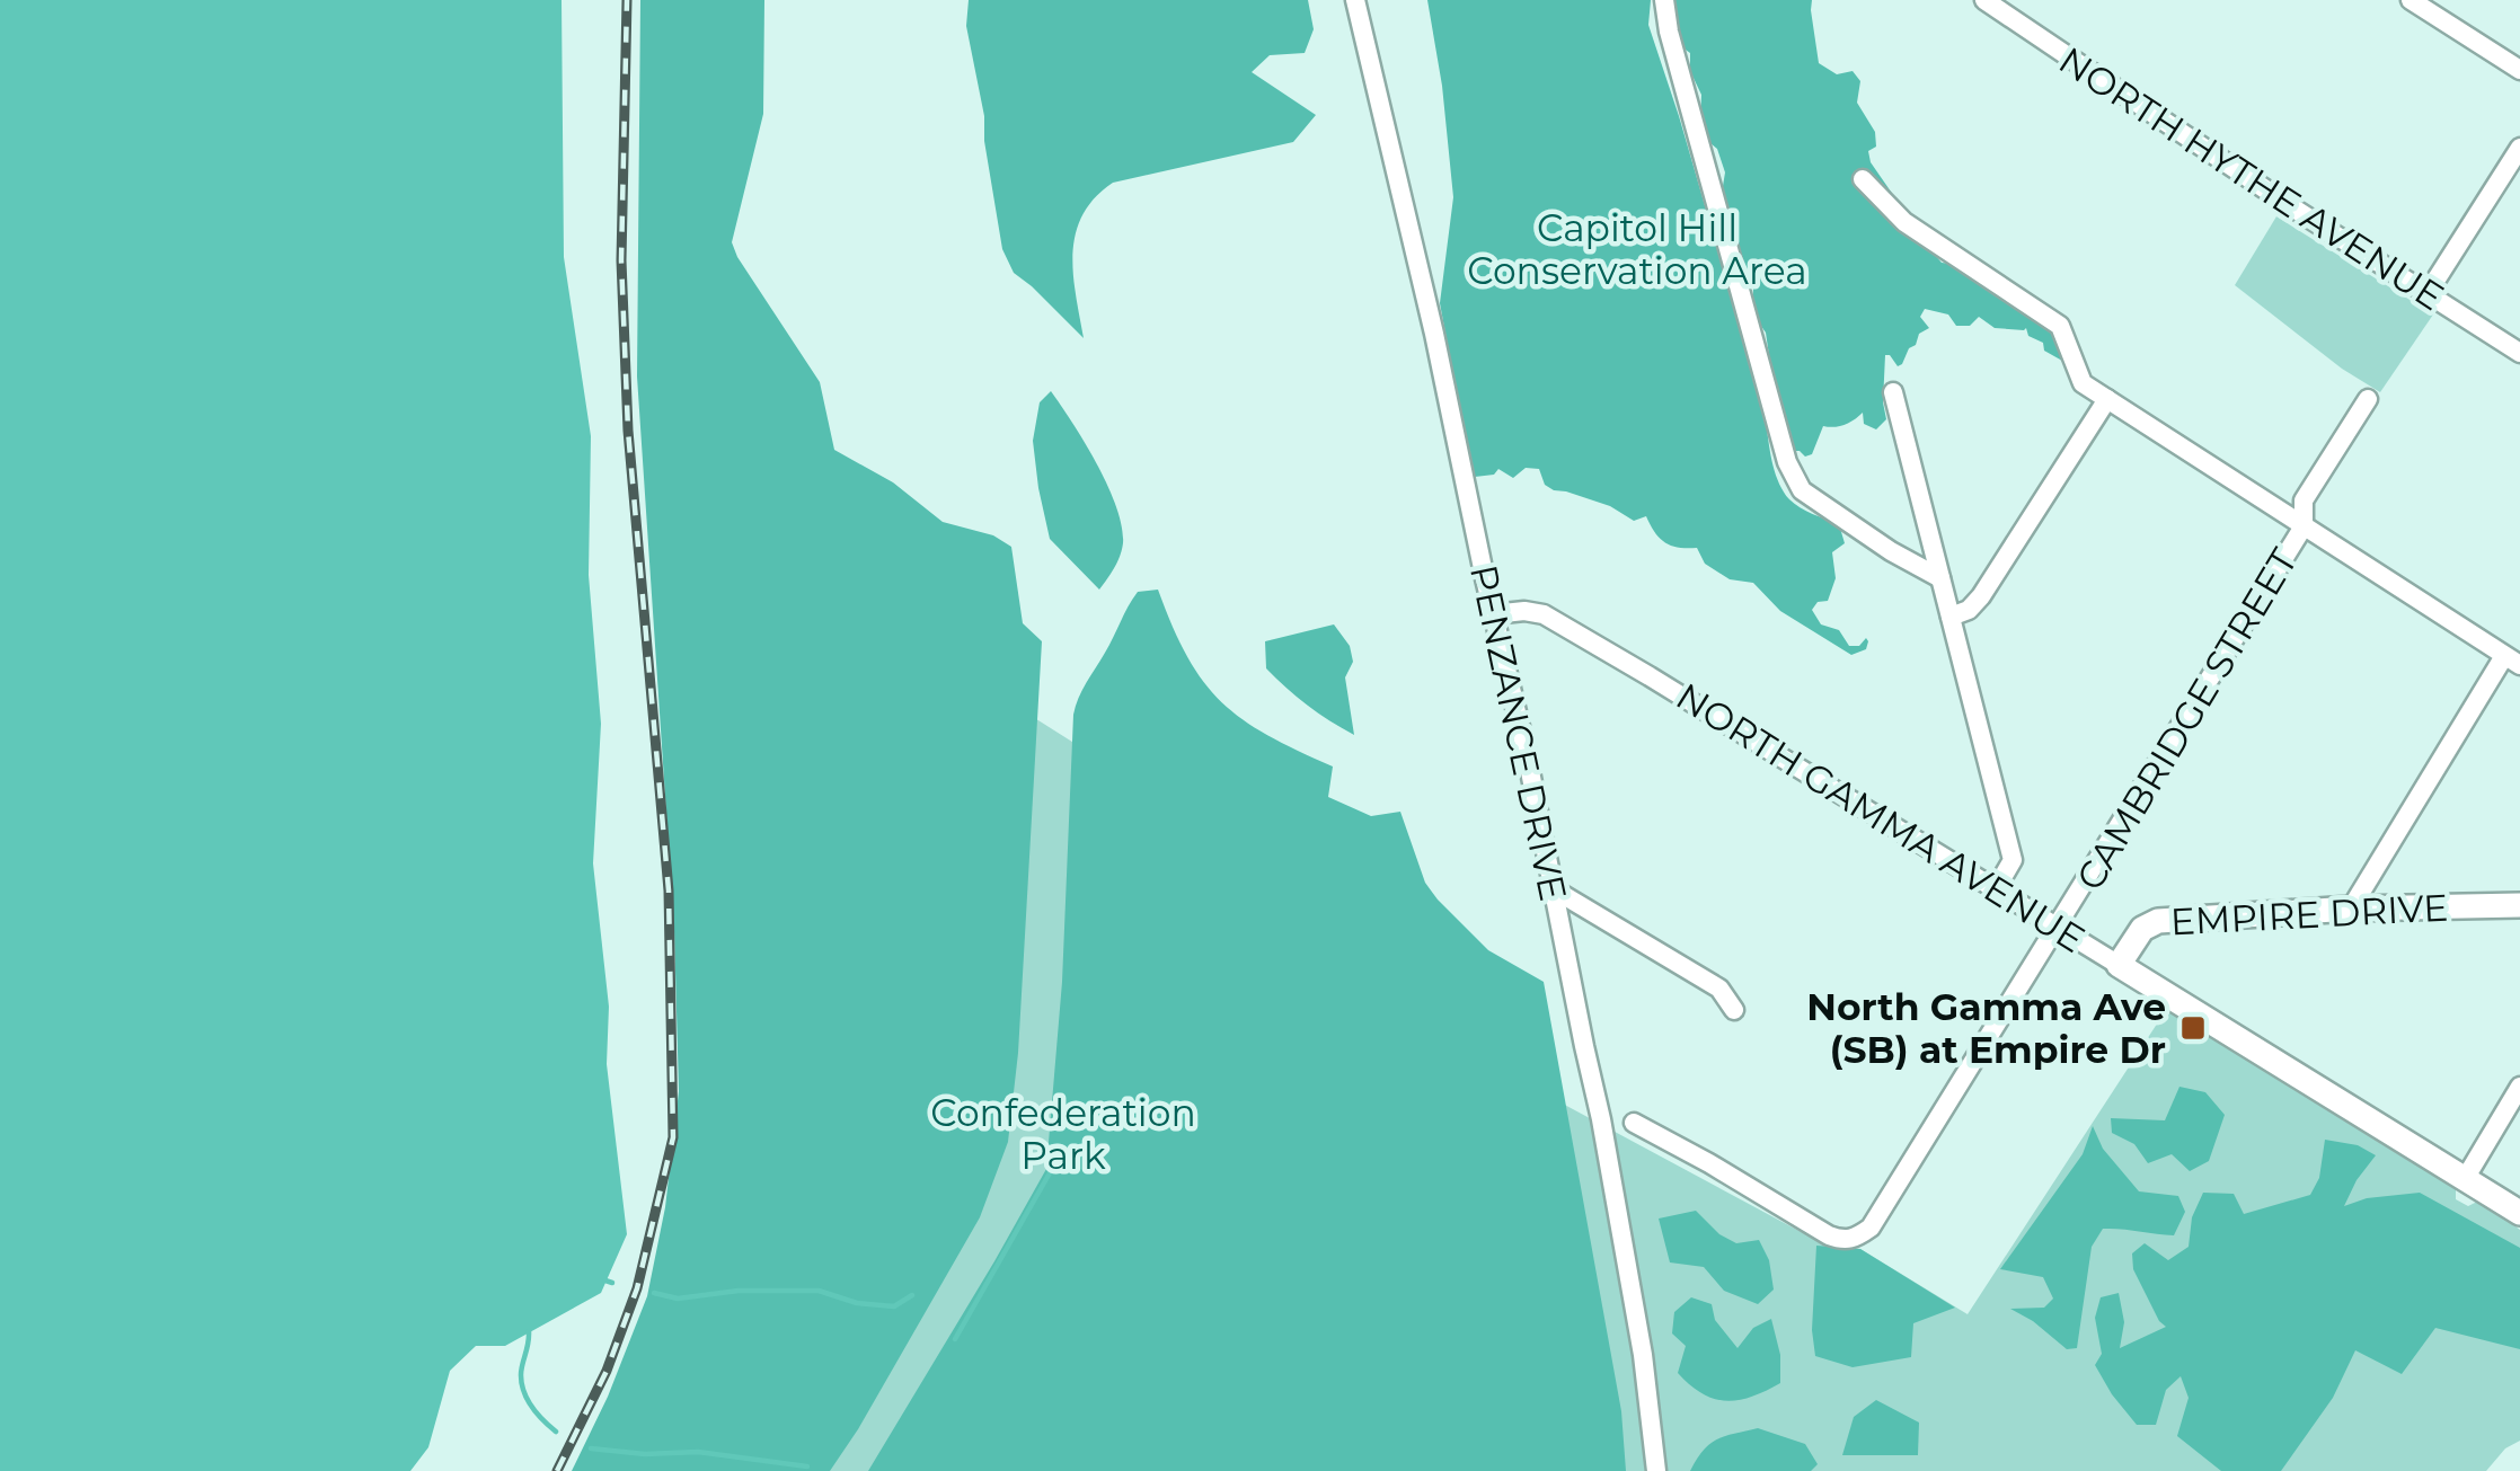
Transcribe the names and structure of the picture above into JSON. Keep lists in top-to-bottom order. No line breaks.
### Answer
{"streets":{"street":["NORTH HYTHE AVENUE","CAMBRIDGE STREET","PENZANCE DRIVE","NORTH GAMMA AVENUE","EMPIRE DRIVE"]},"crossings":[["CAMBRIDGE STREET","NORTH GAMMA AVENUE"],["PENZANCE DRIVE","NORTH GAMMA AVENUE"],["NORTH GAMMA AVENUE","EMPIRE DRIVE"]],"parks":["Capitol Hill Conservation Area","Confederation Park"],"places":{"transit":["North Gamma Ave (SB) at Empire Dr"]}}
